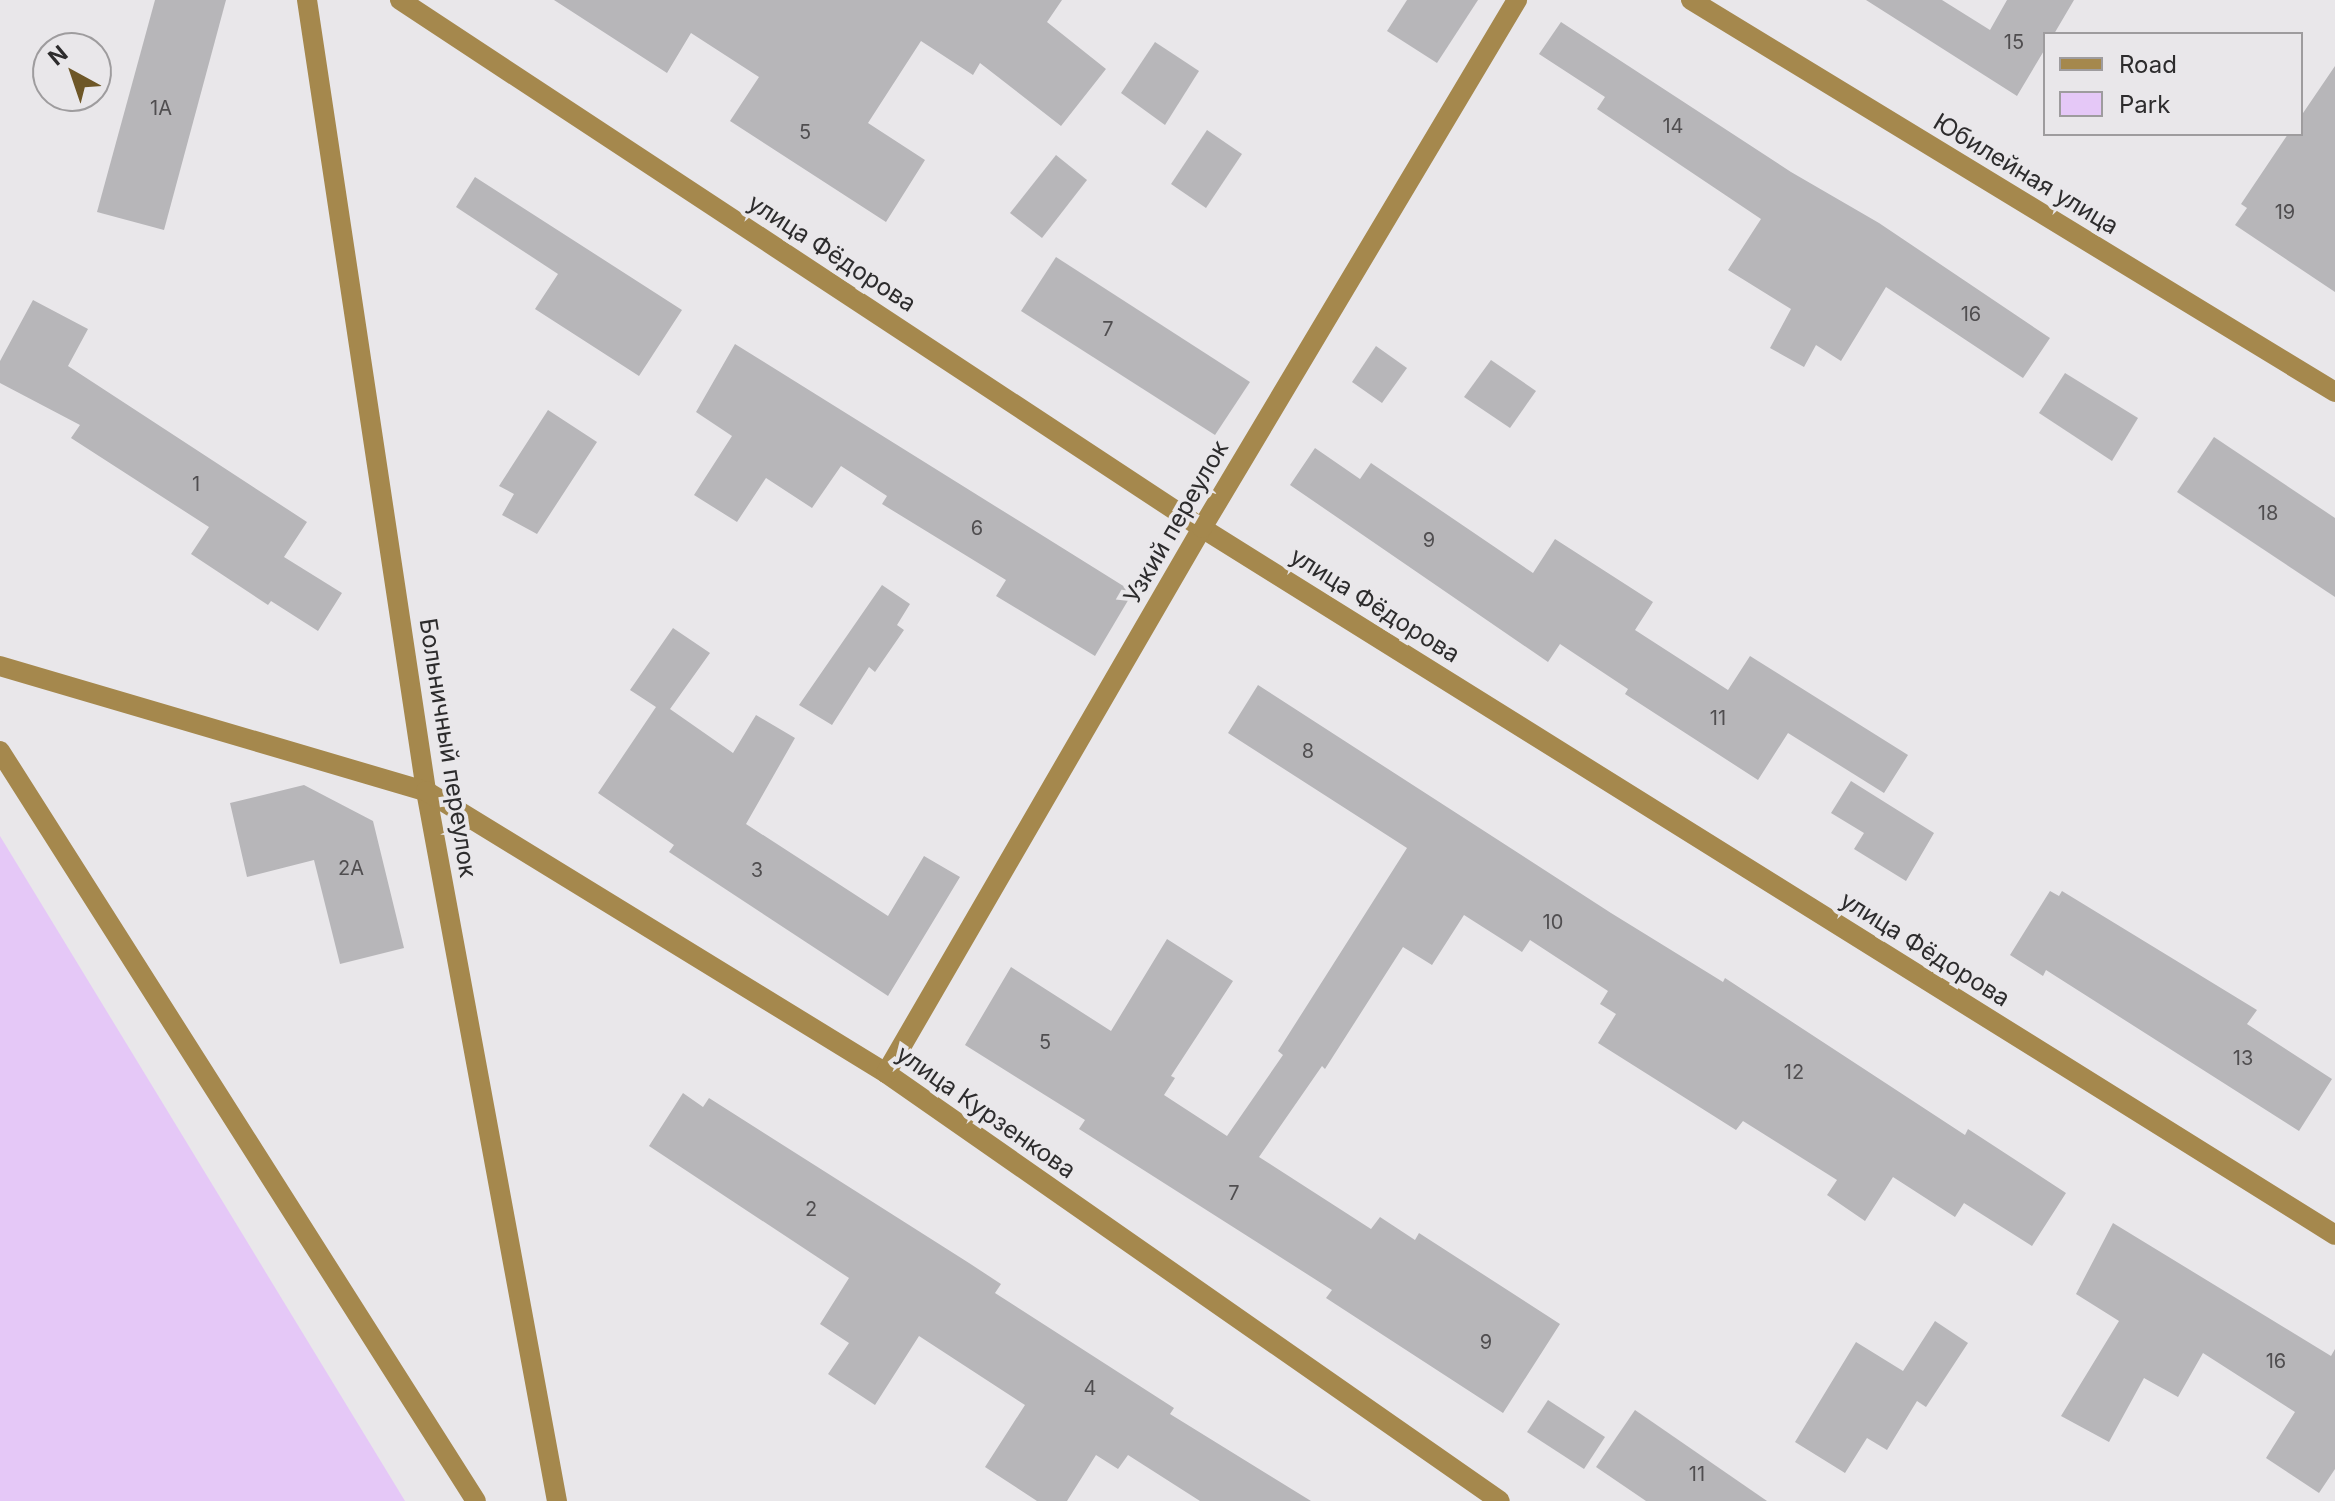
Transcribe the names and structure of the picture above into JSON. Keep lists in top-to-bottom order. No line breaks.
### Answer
{"streets":{"street":["Юбилейная улица","улица Фёдорова","Узкий переулок","Больничный переулок","улица Курзенкова"]},"crossings":[["улица Фёдорова","Узкий переулок"],["Узкий переулок","улица Курзенкова"],["Больничный переулок","улица Курзенкова"]],"house_numbers":["15","1А","14","5","19","16","7","1","18","6","9","11","8","2А","3","10","5","13","12","7","2","9","16","4","11"],"legend":["Road","Park"],"north":"top left"}
